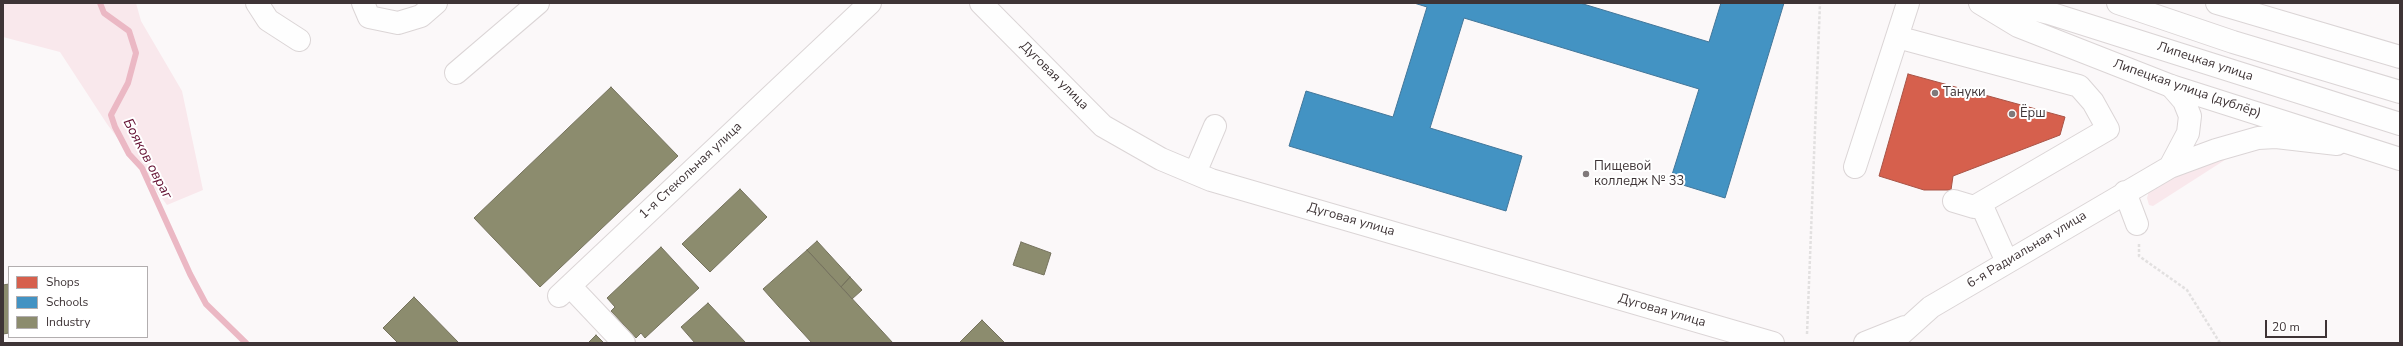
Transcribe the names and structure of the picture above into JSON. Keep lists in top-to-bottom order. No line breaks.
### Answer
{"streets":{"street":["Липецкая улица","Дуговая улица","Липецкая улица (дублёр)","1-я Стекольная улица","6-я Радиальная улица"]},"crossings":[["Липецкая улица (дублёр)","6-я Радиальная улица"]],"water":["Бояков овраг"],"places":["Тануки","Ёрш","Пищевой колледж № 33"],"legend":["Shops","Schools","Industry"],"scale_bar":"20 m"}
